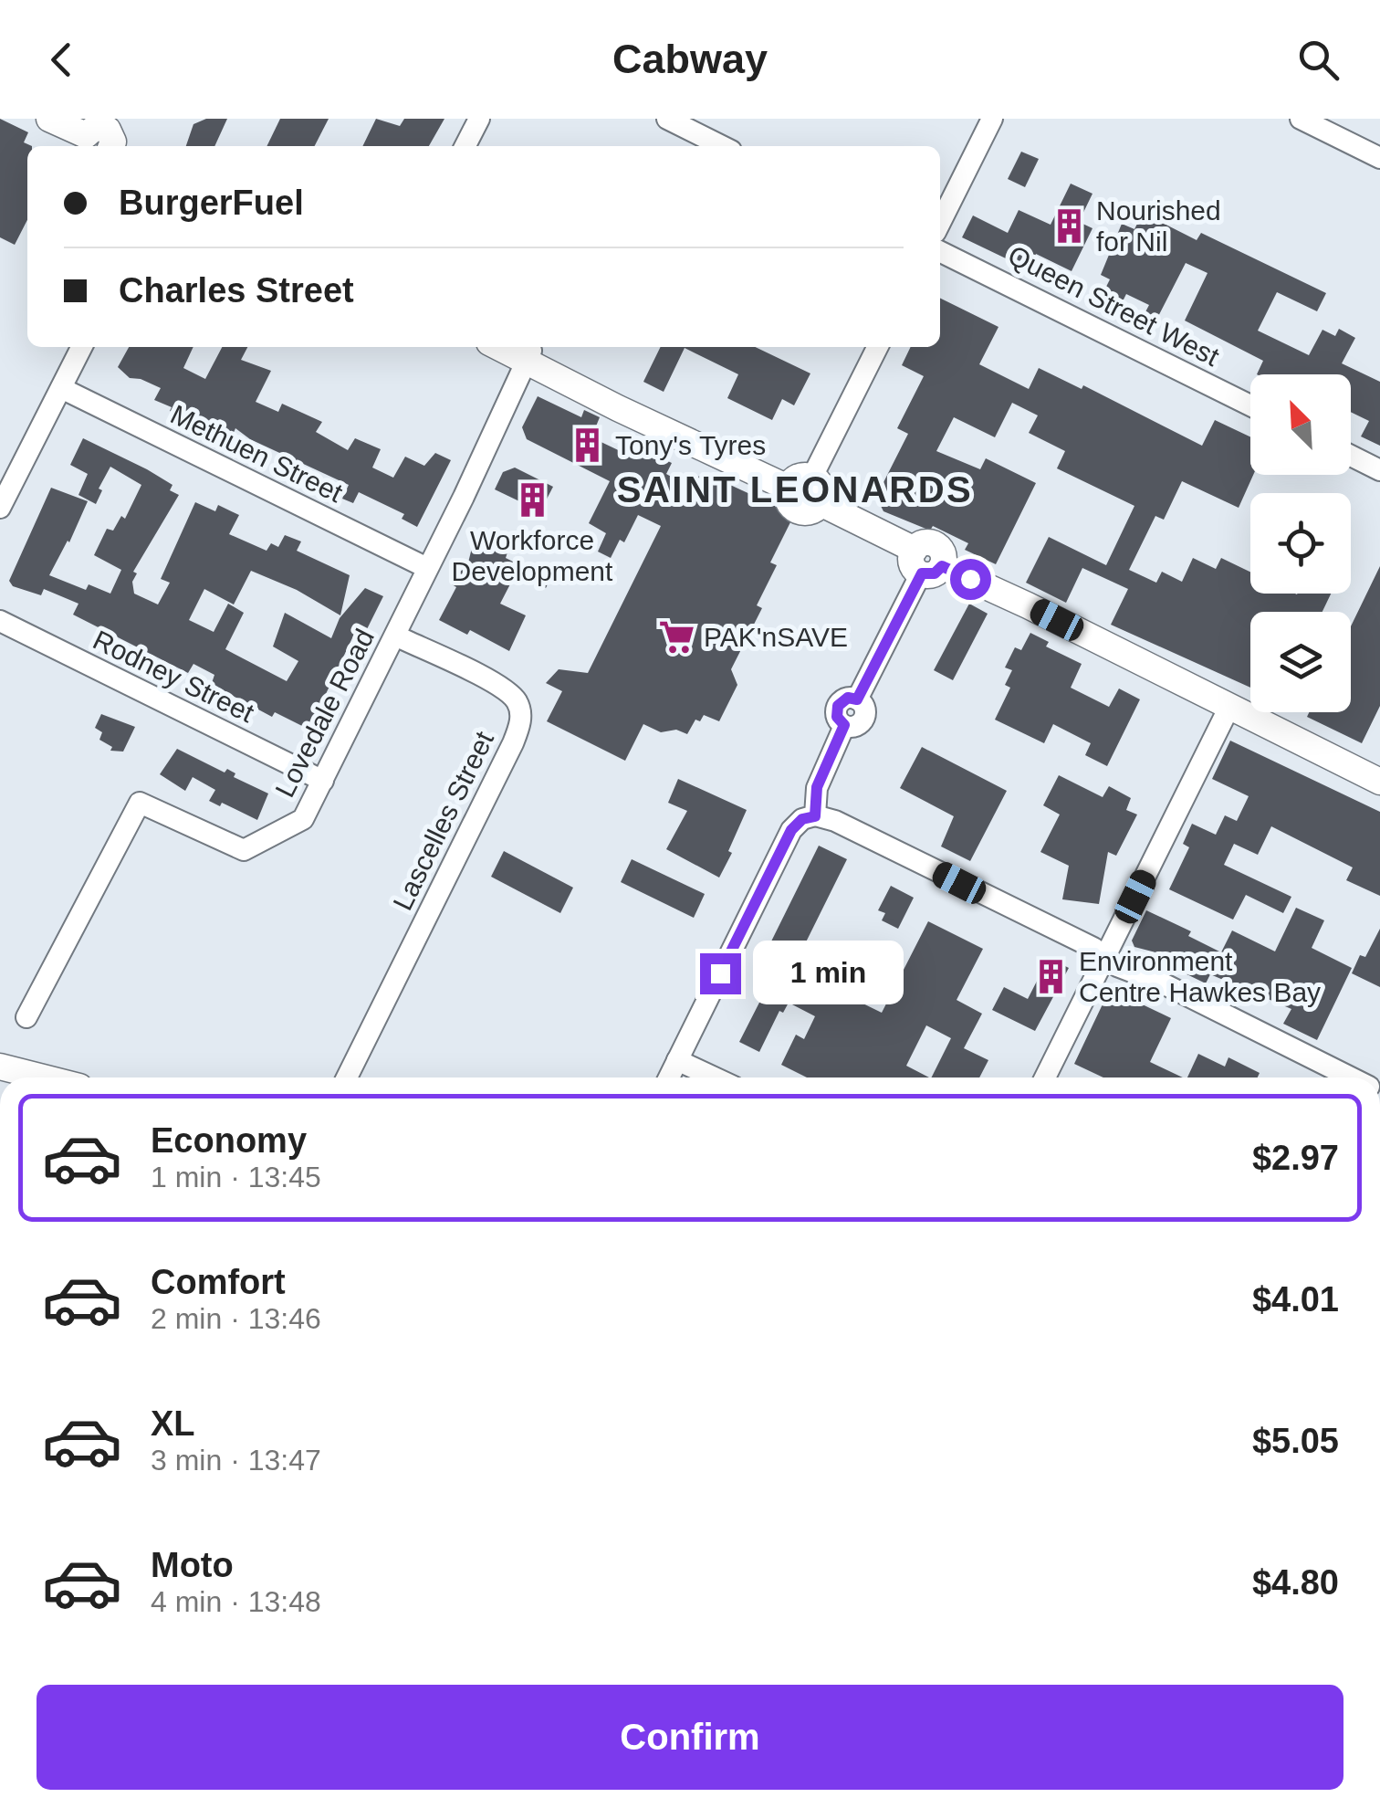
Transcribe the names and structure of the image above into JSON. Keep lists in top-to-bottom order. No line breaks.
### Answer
{"streets":{"street":["Queen Street West","Methuen Street","Rodney Street","Lovedale Road","Lascelles Street"]},"crossings":[["Methuen Street","Lovedale Road"],["Rodney Street","Lovedale Road"],["Lovedale Road","Lascelles Street"]],"districts":["SAINT LEONARDS"],"places":{"building":["Nourished for Nil","Tony's Tyres","Workforce Development","Environment Centre Hawkes Bay"],"supermarket":["PAK'nSAVE"]},"north":"top left","page":{"header":"Cabway","banner":["BurgerFuel","Charles Street"],"bubble":"1 min","list":[{"name":"Economy","note":"1 min · 13:45","value":"$2.97"},{"name":"Comfort","note":"2 min · 13:46","value":"$4.01"},{"name":"XL","note":"3 min · 13:47","value":"$5.05"},{"name":"Moto","note":"4 min · 13:48","value":"$4.80"}],"buttons":"Confirm"}}
